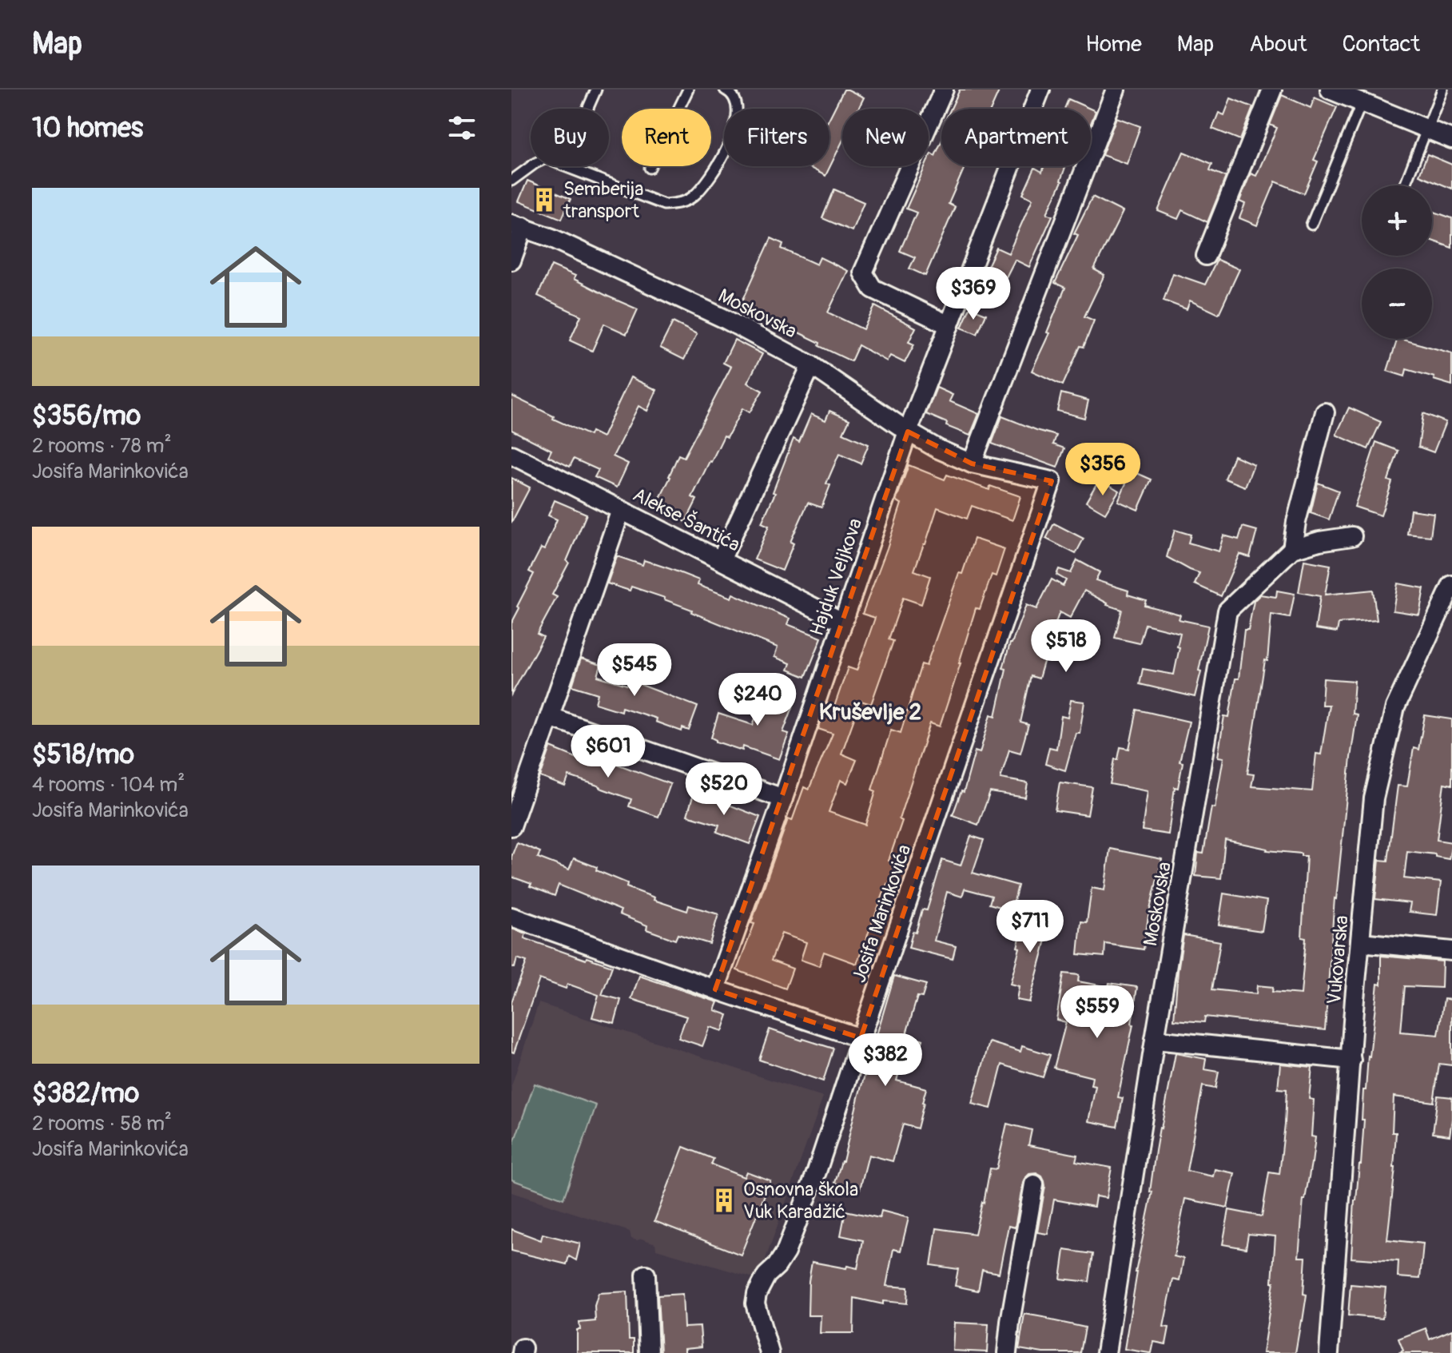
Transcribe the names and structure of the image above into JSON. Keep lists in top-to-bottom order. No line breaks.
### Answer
{"streets":{"street":["Moskovska","Alekse Šantića","Hajduk Veljkova","Josifa Marinkovića","Vukovarska"]},"crossings":[["Moskovska","Hajduk Veljkova"],["Moskovska","Josifa Marinkovića"],["Alekse Šantića","Hajduk Veljkova"]],"districts":["Kruševlje 2"],"places":{"building":["Semberija transport","Osnovna škola Vuk Karadžić"]},"page":{"header":"Map","nav":["Home","Map","About","Contact"],"heading":"10 homes","chip":["Buy","Rent","Filters","New","Apartment"],"list":[{"name":"$356/mo","note":"2 rooms · 78 m² · Josifa Marinkovića"},{"name":"$518/mo","note":"4 rooms · 104 m² · Josifa Marinkovića"},{"name":"$382/mo","note":"2 rooms · 58 m² · Josifa Marinkovića"}],"map_buttons":["+","−"],"price":["$369","$356","$518","$545","$240","$601","$520","$711","$559","$382"]}}
